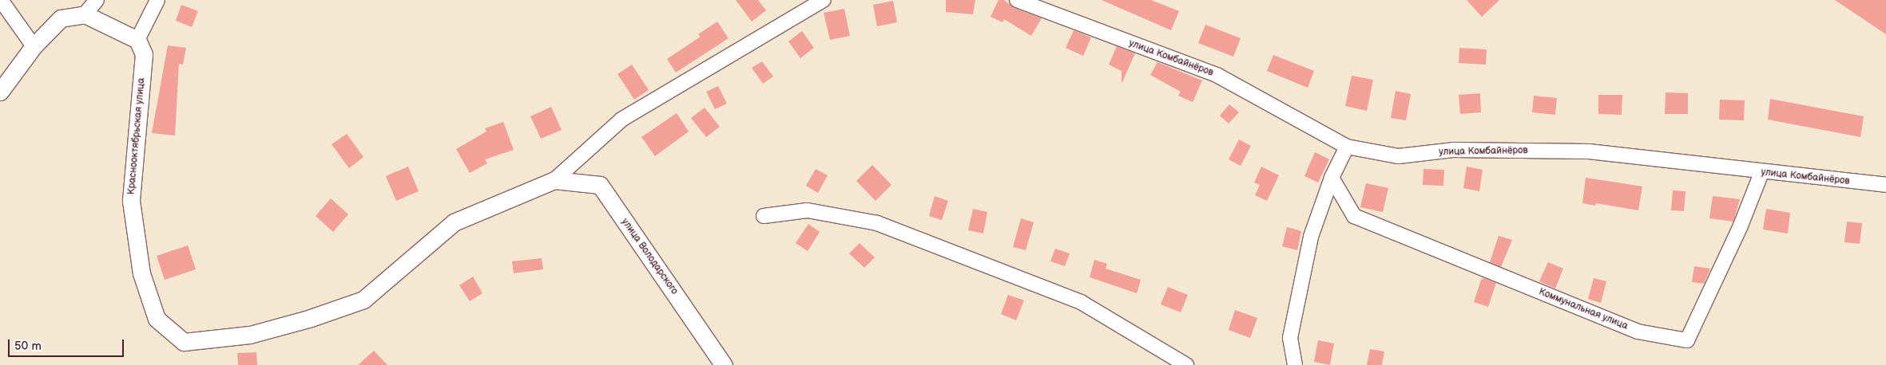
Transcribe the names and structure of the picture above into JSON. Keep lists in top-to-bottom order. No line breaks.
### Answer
{"streets":{"street":["улица Комбайнёров","Краснооктябрьская улица","улица Володарского","Коммунальная улица"]},"crossings":[["улица Комбайнёров","Коммунальная улица"],["Краснооктябрьская улица","улица Володарского"]],"scale_bar":"50 m"}
